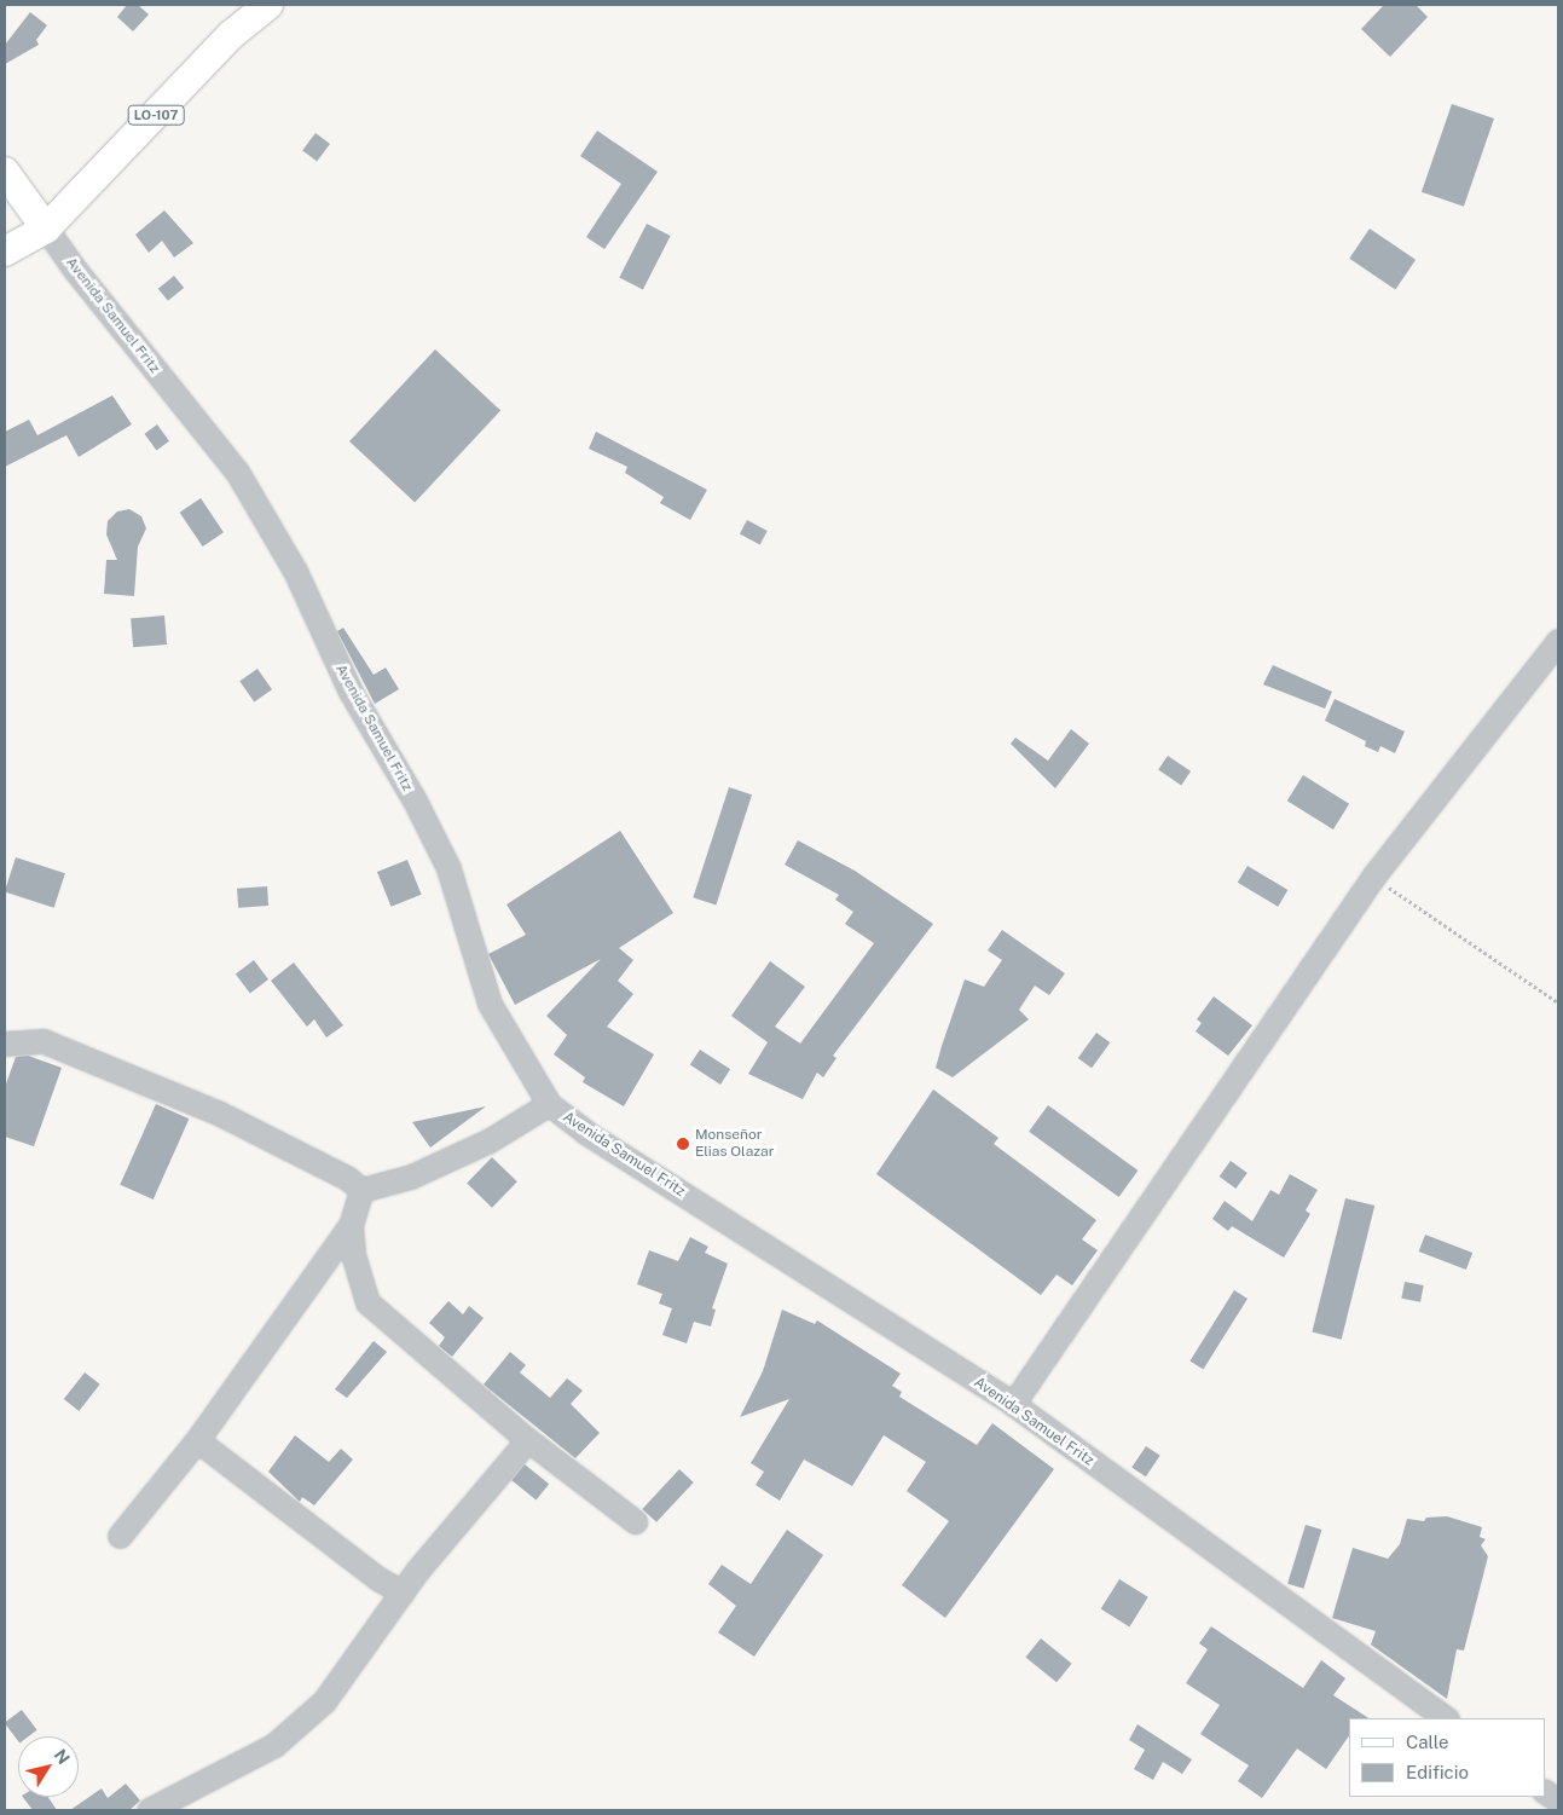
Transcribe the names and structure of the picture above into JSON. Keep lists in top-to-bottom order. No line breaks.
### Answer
{"streets":{"main road":["LO-107"],"street":["Avenida Samuel Fritz"]},"crossings":[["LO-107","Avenida Samuel Fritz"]],"places":["Monseñor Elias Olazar"],"legend":["Calle","Edificio"],"north":"top right"}
